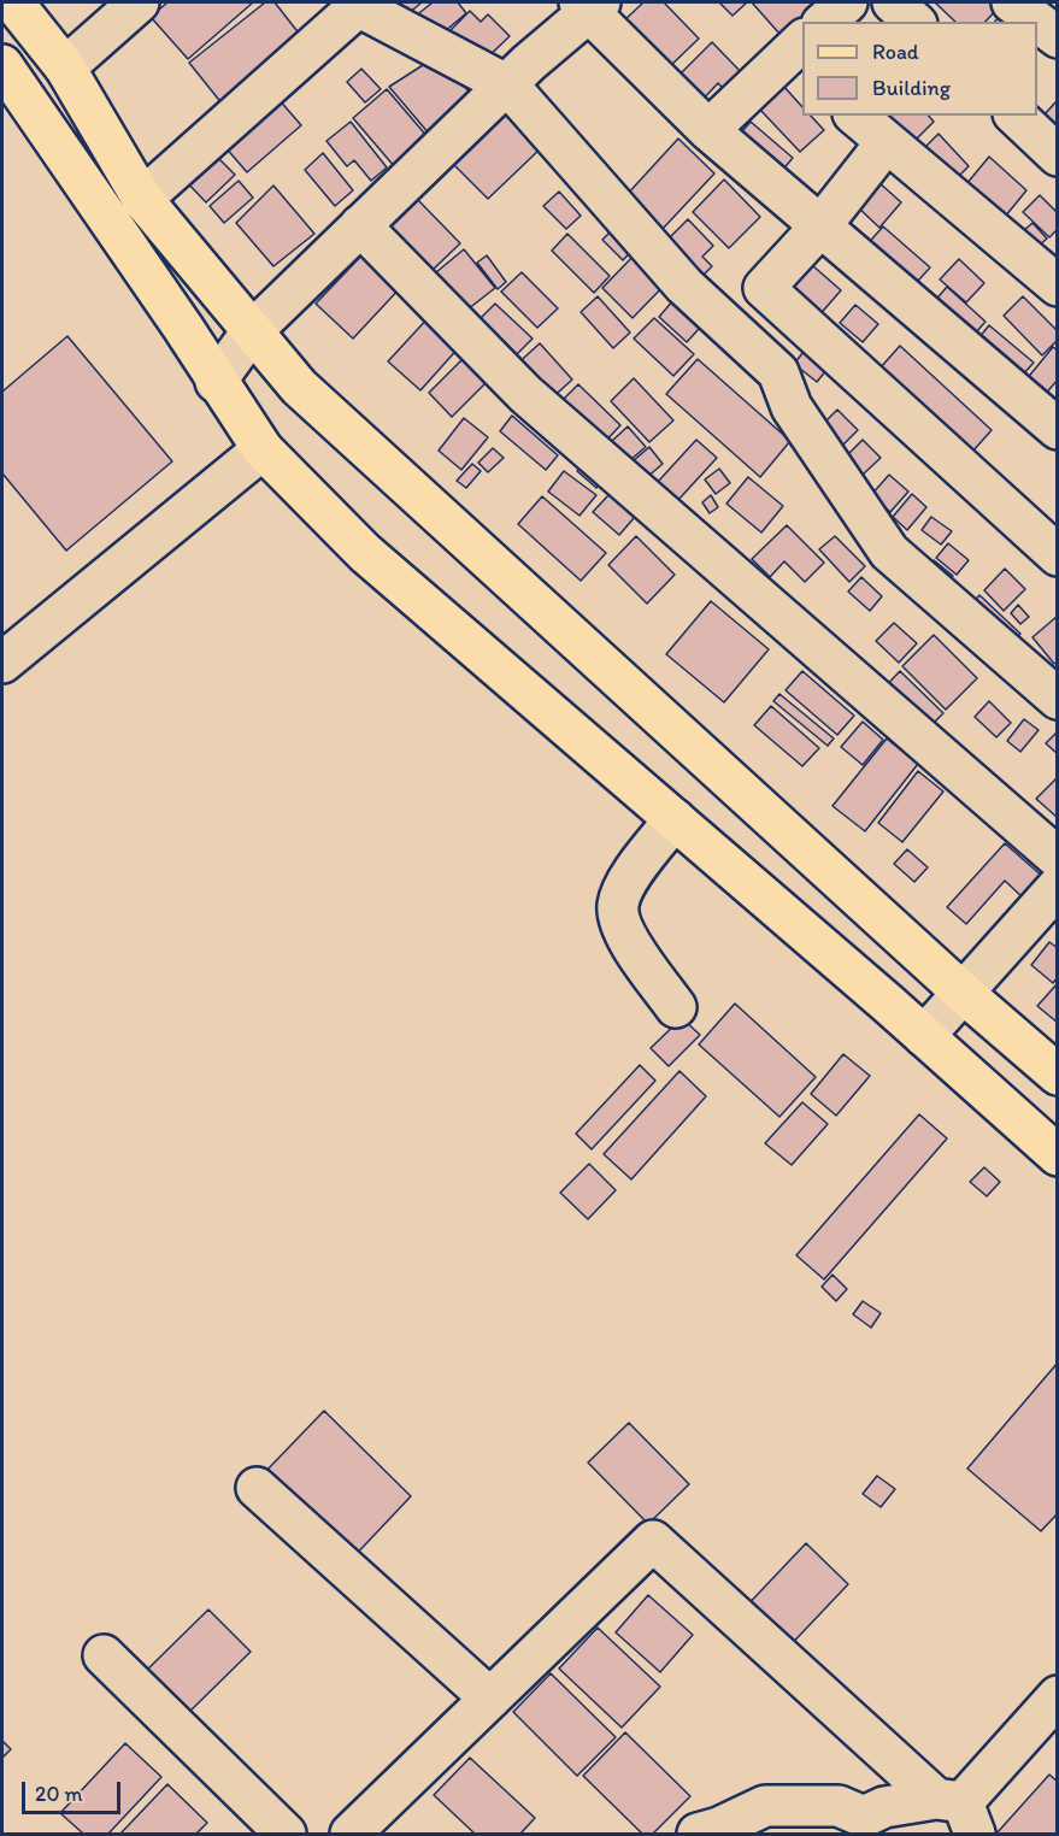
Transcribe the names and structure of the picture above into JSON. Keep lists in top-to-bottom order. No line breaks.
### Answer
{"legend":["Road","Building"],"scale_bar":"20 m"}
